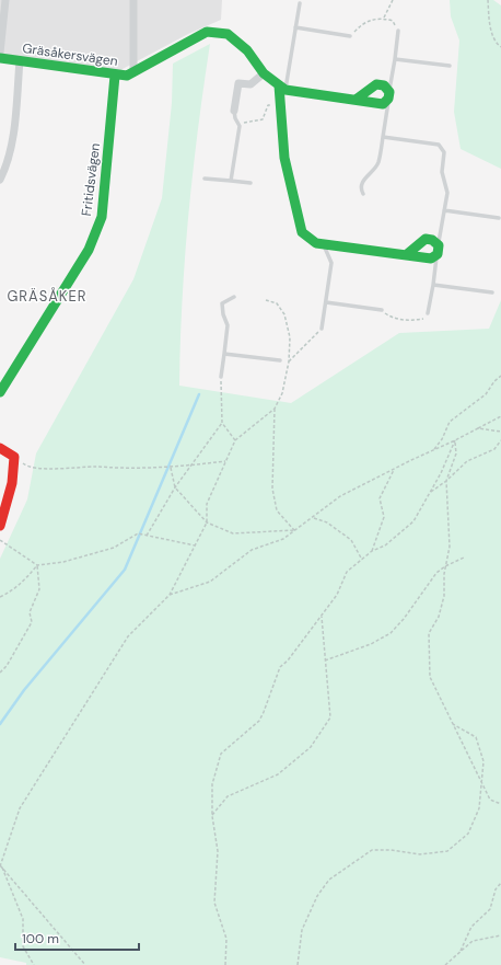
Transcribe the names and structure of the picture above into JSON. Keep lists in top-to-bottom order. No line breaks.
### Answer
{"streets":{"street":["Gräsåkersvägen","Fritidsvägen"]},"crossings":[["Gräsåkersvägen","Fritidsvägen"]],"districts":["GRÄSÅKER"],"scale_bar":"100 m"}
